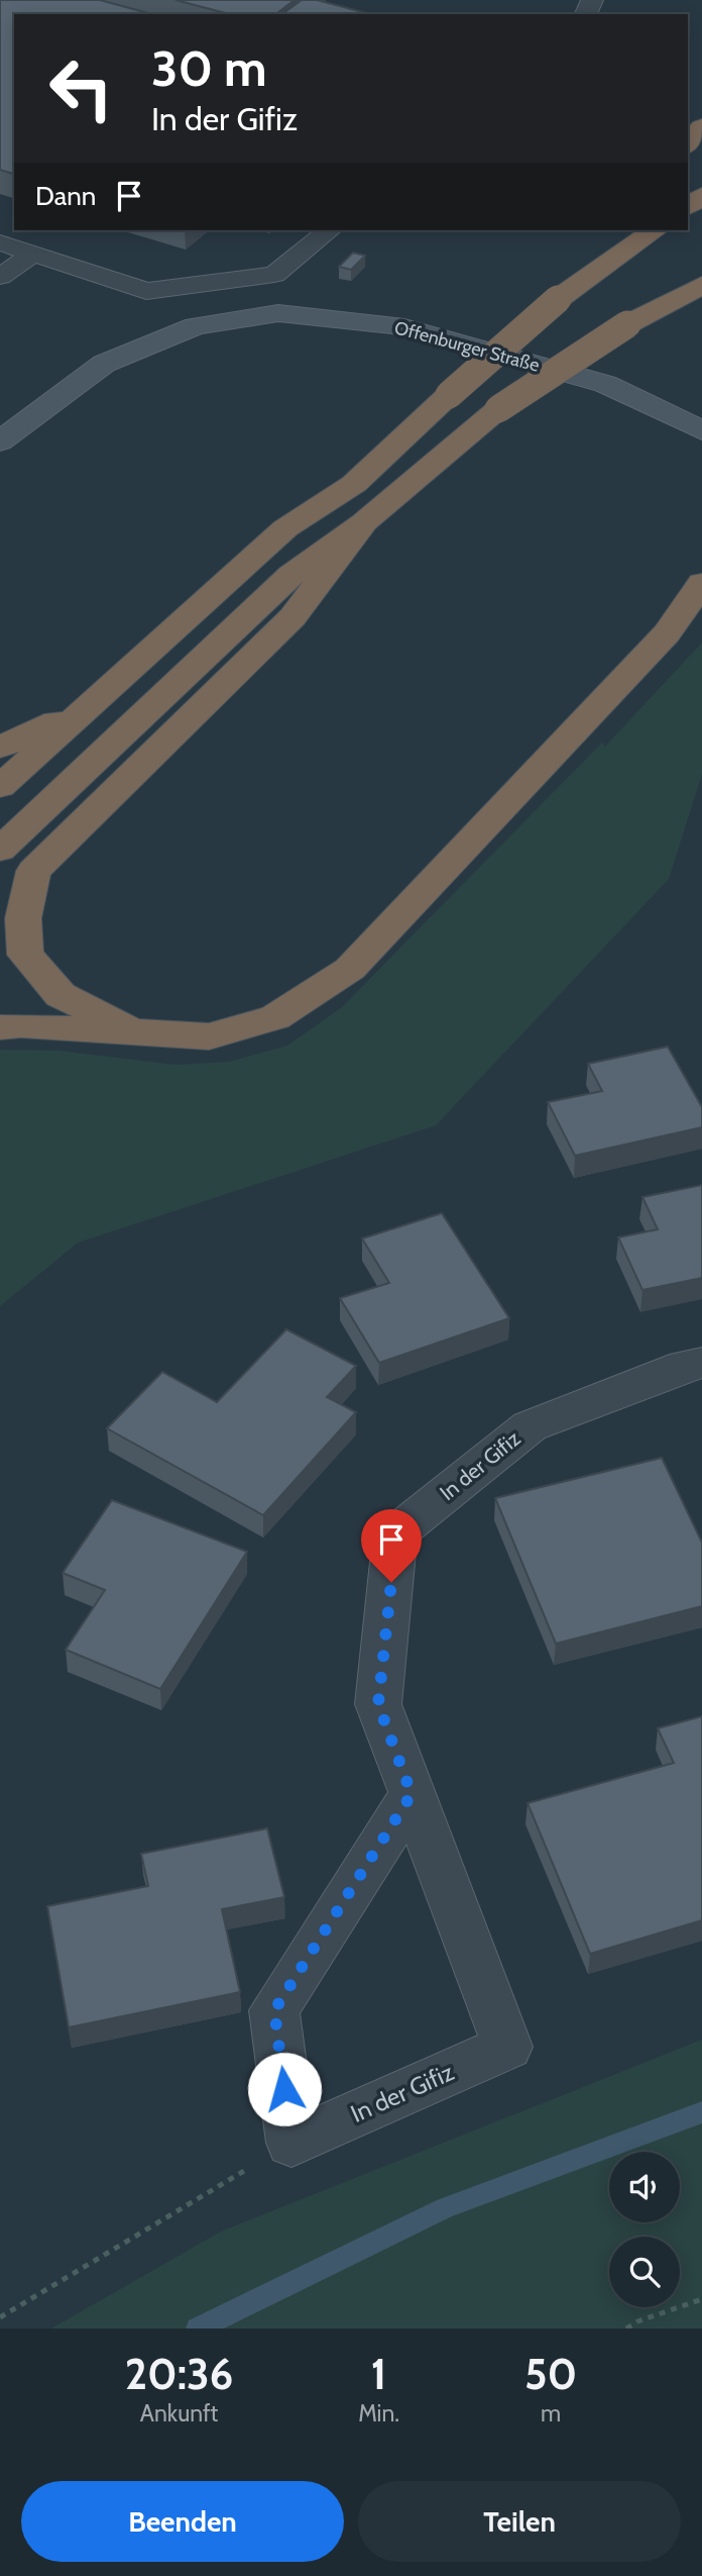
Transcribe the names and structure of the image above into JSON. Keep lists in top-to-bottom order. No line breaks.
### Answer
{"streets":{"street":["Offenburger Straße","In der Gifiz"]},"page":{"turn":["30 m","In der Gifiz"],"then":"Dann","eta":["20:36","Ankunft","1","Min.","50","m"],"buttons":["Beenden","Teilen"]}}
